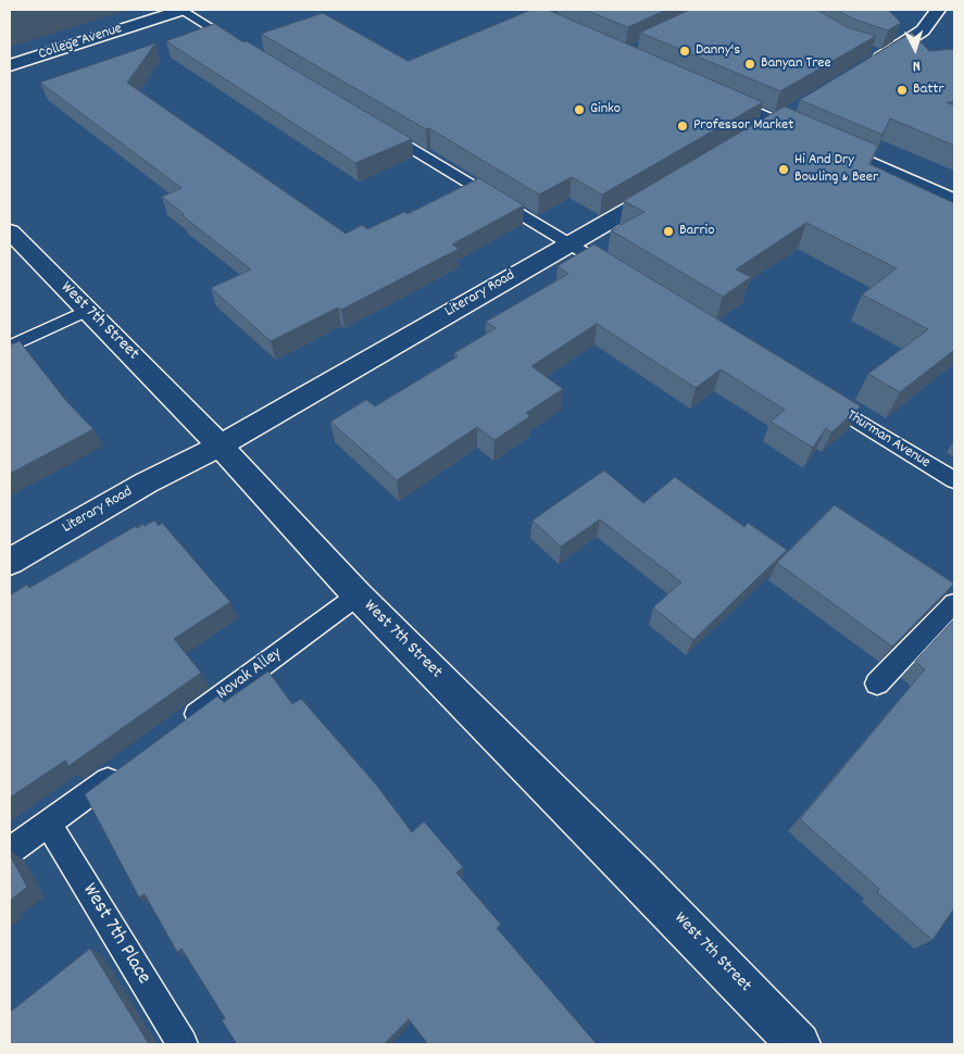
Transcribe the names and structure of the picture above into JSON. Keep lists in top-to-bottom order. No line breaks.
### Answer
{"streets":{"street":["College Avenue","Literary Road","West 7th Street"],"lane":["Thurman Avenue","Novak Alley","West 7th Place"]},"crossings":[["Literary Road","West 7th Street"],["West 7th Street","Novak Alley"]],"places":["Danny's","Banyan Tree","Battr","Ginko","Professor Market","Hi And Dry Bowling & Beer","Barrio"],"north":"bottom"}
